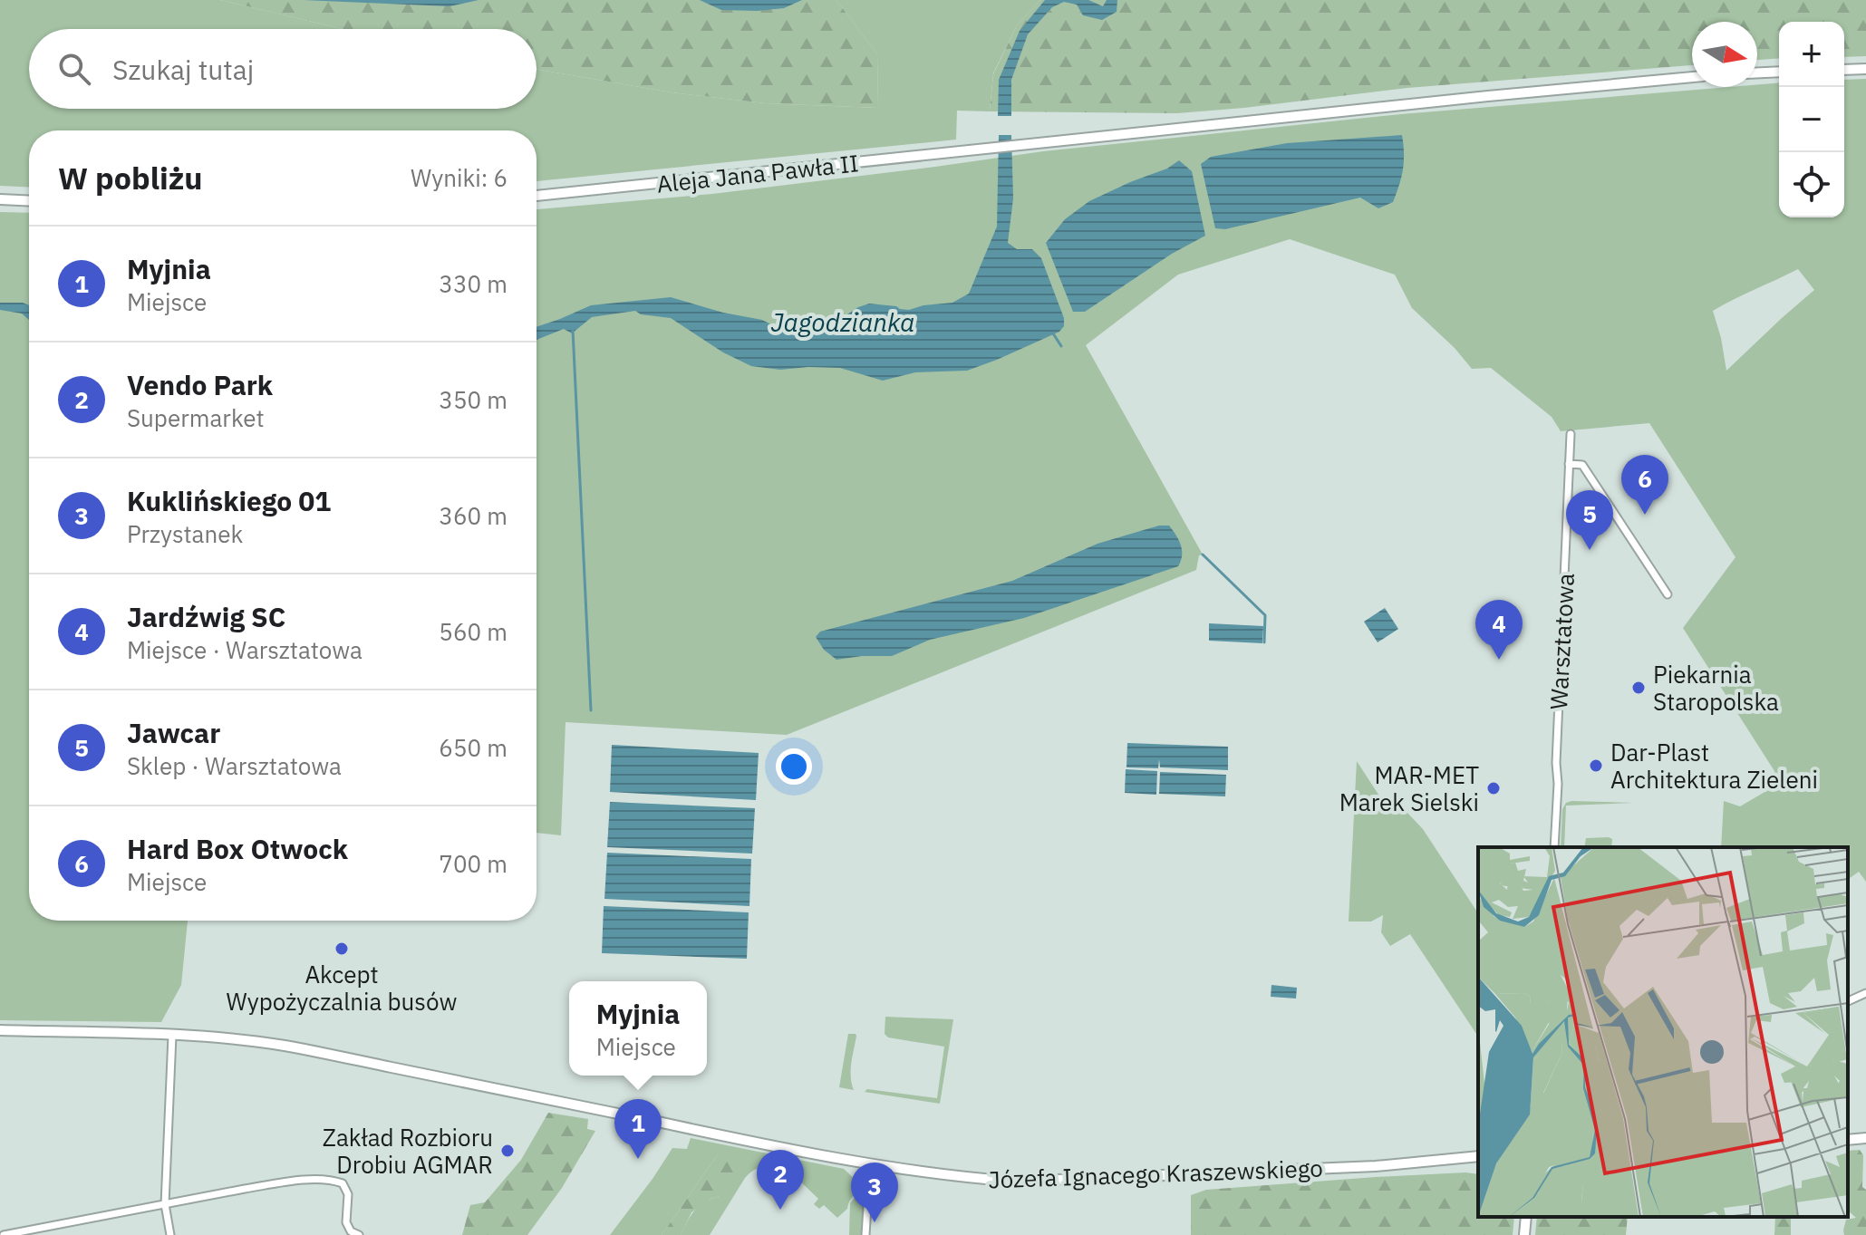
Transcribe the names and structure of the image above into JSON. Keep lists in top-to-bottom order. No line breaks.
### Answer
{"streets":{"street":["Aleja Jana Pawła II","Warsztatowa","Józefa Ignacego Kraszewskiego"]},"water":["Jagodzianka"],"places":["Piekarnia Staropolska","Dar-Plast Architektura Zieleni","MAR-MET Marek Sielski","Akcept Wypożyczalnia busów","Zakład Rozbioru Drobiu AGMAR"],"north":"right","page":{"map_buttons":["+","−"],"search":"Szukaj tutaj","heading":["W pobliżu","Wyniki: 6"],"list":[{"mark":"1","name":"Myjnia","note":"Miejsce","value":"330 m"},{"mark":"2","name":"Vendo Park","note":"Supermarket","value":"350 m"},{"mark":"3","name":"Kuklińskiego 01","note":"Przystanek","value":"360 m"},{"mark":"4","name":"Jardźwig SC","note":"Miejsce · Warsztatowa","value":"560 m"},{"mark":"5","name":"Jawcar","note":"Sklep · Warsztatowa","value":"650 m"},{"mark":"6","name":"Hard Box Otwock","note":"Miejsce","value":"700 m"}],"pins":["6","5","4","1","2","3"],"popup":["Myjnia","Miejsce"]}}
